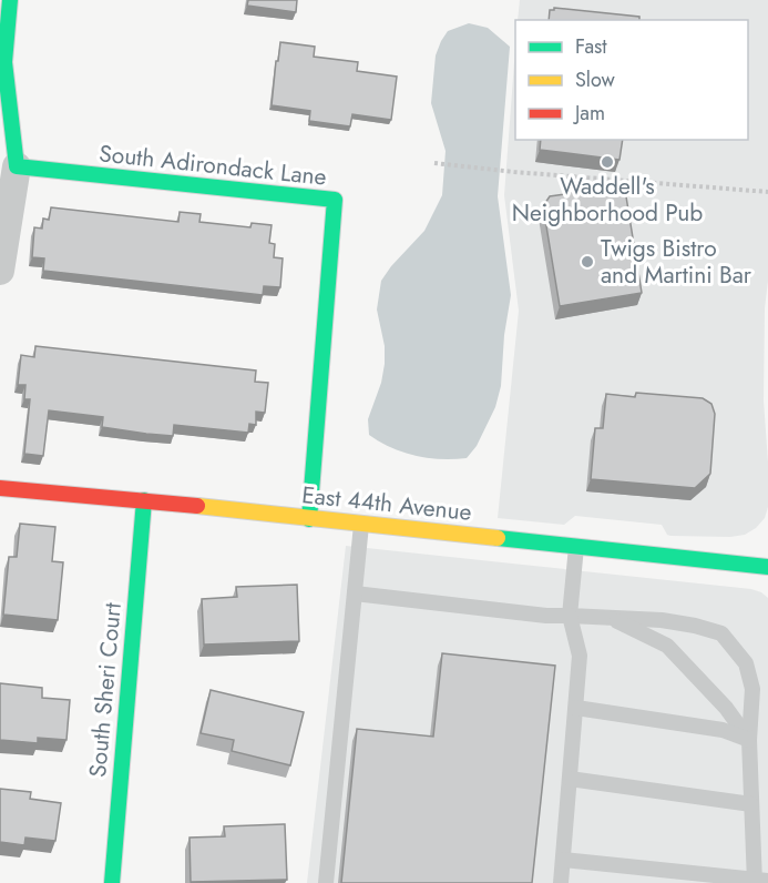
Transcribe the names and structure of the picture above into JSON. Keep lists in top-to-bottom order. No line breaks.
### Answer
{"streets":{"street":["South Adirondack Lane","East 44th Avenue","South Sheri Court"]},"crossings":[["South Adirondack Lane","East 44th Avenue"],["East 44th Avenue","South Sheri Court"]],"places":["Waddell's Neighborhood Pub","Twigs Bistro and Martini Bar"],"legend":["Fast","Slow","Jam"]}
